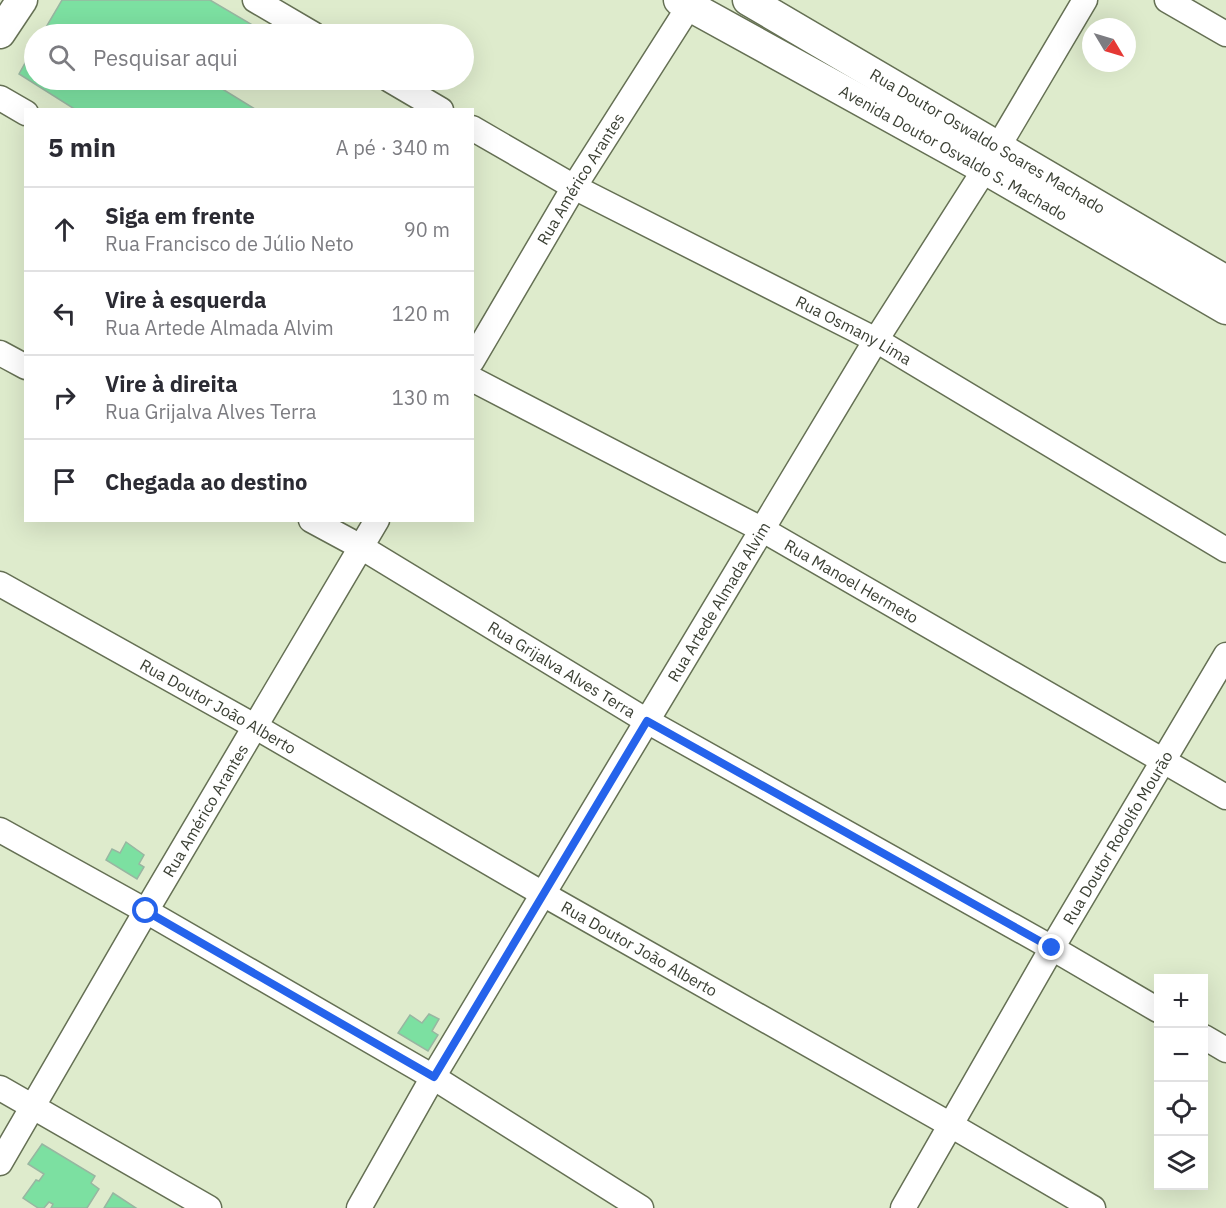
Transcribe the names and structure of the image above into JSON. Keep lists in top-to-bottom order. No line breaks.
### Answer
{"streets":{"street":["Rua Doutor Oswaldo Soares Machado","Avenida Doutor Osvaldo S. Machado","Rua Américo Arantes","Rua Osmany Lima","Rua Manoel Hermeto","Rua Artede Almada Alvim","Rua Grijalva Alves Terra","Rua Doutor João Alberto","Rua Doutor Rodolfo Mourão"]},"crossings":[["Rua Doutor Oswaldo Soares Machado","Avenida Doutor Osvaldo S. Machado"],["Rua Doutor Oswaldo Soares Machado","Rua Artede Almada Alvim"],["Avenida Doutor Osvaldo S. Machado","Rua Américo Arantes"],["Avenida Doutor Osvaldo S. Machado","Rua Artede Almada Alvim"],["Rua Américo Arantes","Rua Osmany Lima"],["Rua Américo Arantes","Rua Grijalva Alves Terra"],["Rua Américo Arantes","Rua Doutor João Alberto"],["Rua Osmany Lima","Rua Artede Almada Alvim"],["Rua Manoel Hermeto","Rua Artede Almada Alvim"],["Rua Manoel Hermeto","Rua Doutor Rodolfo Mourão"],["Rua Artede Almada Alvim","Rua Grijalva Alves Terra"],["Rua Artede Almada Alvim","Rua Doutor João Alberto"],["Rua Grijalva Alves Terra","Rua Doutor Rodolfo Mourão"],["Rua Doutor João Alberto","Rua Doutor Rodolfo Mourão"]],"north":"bottom right","page":{"search":"Pesquisar aqui","heading":["5 min","A pé · 340 m"],"list":[["Siga em frente","Rua Francisco de Júlio Neto","90 m"],["Vire à esquerda","Rua Artede Almada Alvim","120 m"],["Vire à direita","Rua Grijalva Alves Terra","130 m"],"Chegada ao destino"],"map_buttons":["+","−"]}}
